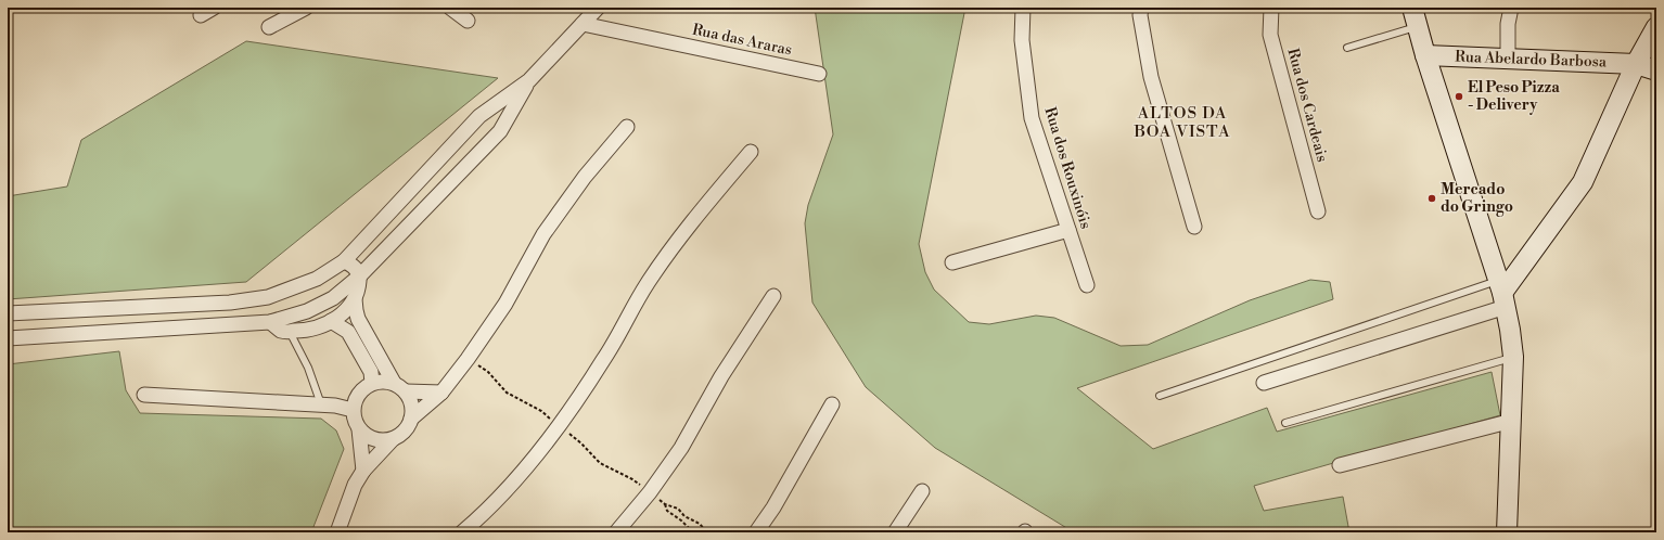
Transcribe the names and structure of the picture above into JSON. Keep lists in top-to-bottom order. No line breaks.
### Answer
{"streets":{"main road":["Rua Abelardo Barbosa"],"street":["Rua das Araras","Rua dos Cardeais","Rua dos Rouxinóis"]},"districts":["ALTOS DA BOA VISTA"],"places":["El Peso Pizza - Delivery","Mercado do Gringo"]}
